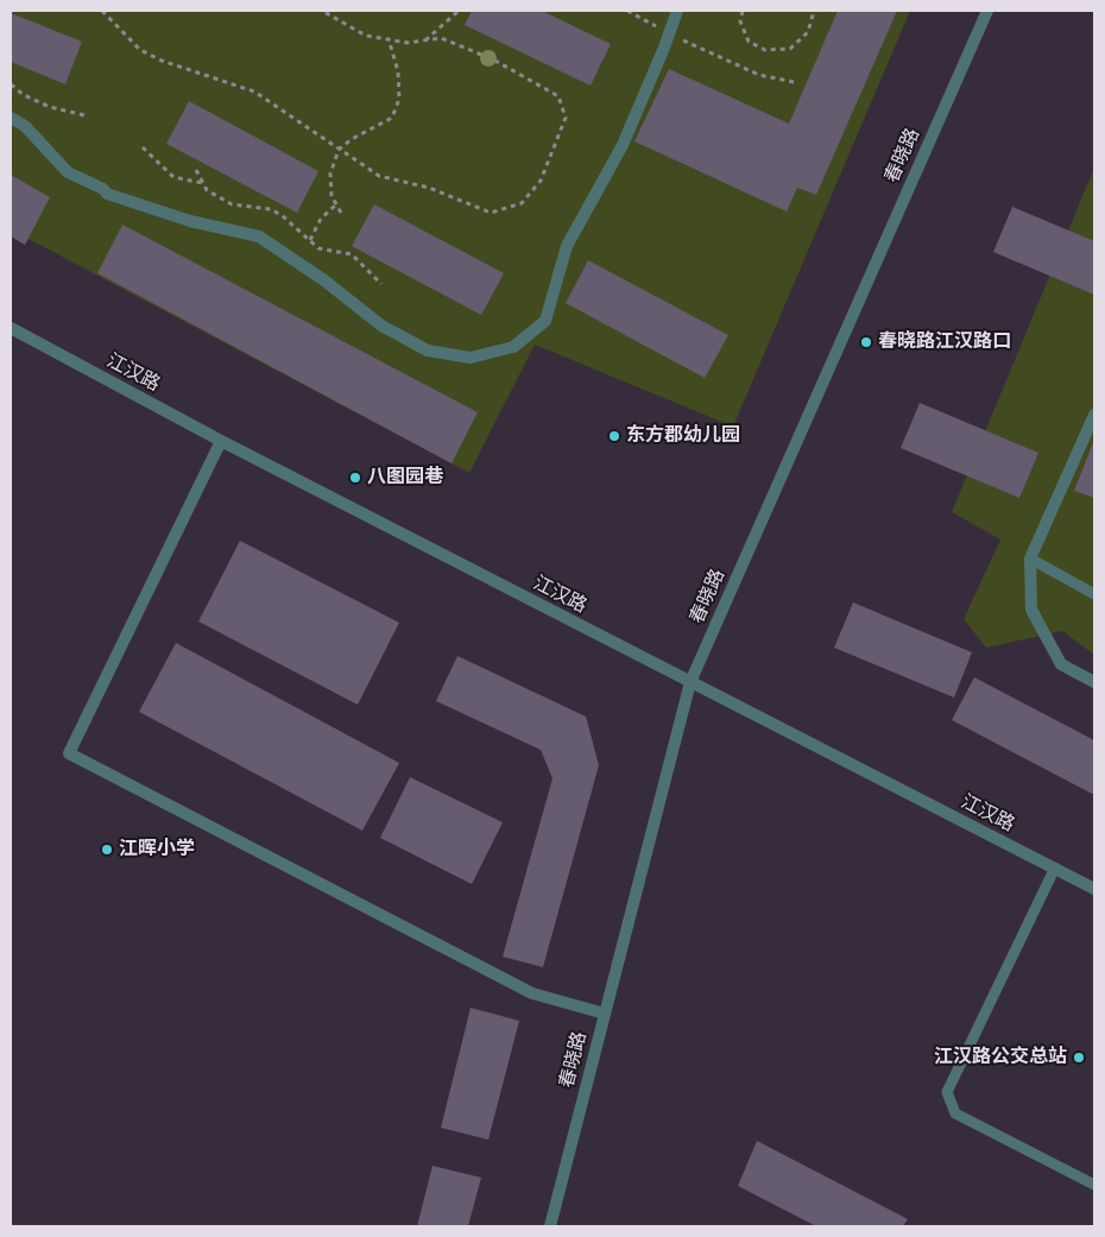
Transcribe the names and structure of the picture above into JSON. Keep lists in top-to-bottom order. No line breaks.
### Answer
{"streets":{"street":["春晓路","江汉路"]},"crossings":[["春晓路","江汉路"]],"places":["春晓路江汉路口","东方郡幼儿园","八图园巷","江晖小学","江汉路公交总站"]}
